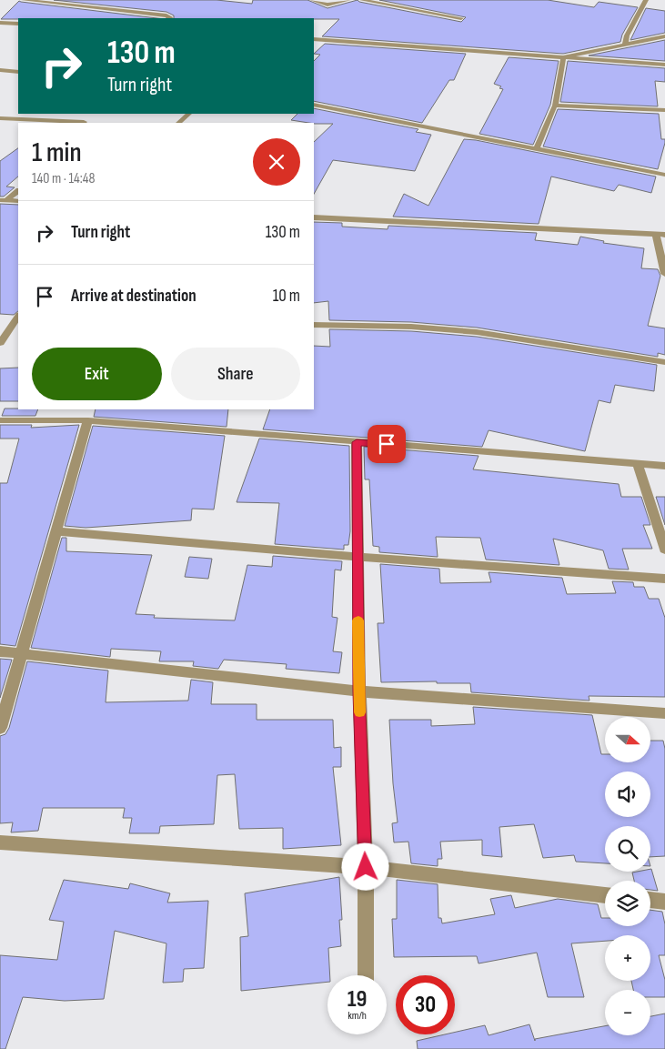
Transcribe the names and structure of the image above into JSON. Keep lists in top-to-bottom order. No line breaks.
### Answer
{"north":"right","page":{"turn":["130 m","Turn right"],"heading":["1 min","140 m · 14:48"],"list":[{"name":"Turn right","value":"130 m"},{"name":"Arrive at destination","value":"10 m"}],"buttons":["Exit","Share"],"map_buttons":["+","−"],"speed":"19 km/h","limit":"30"}}
